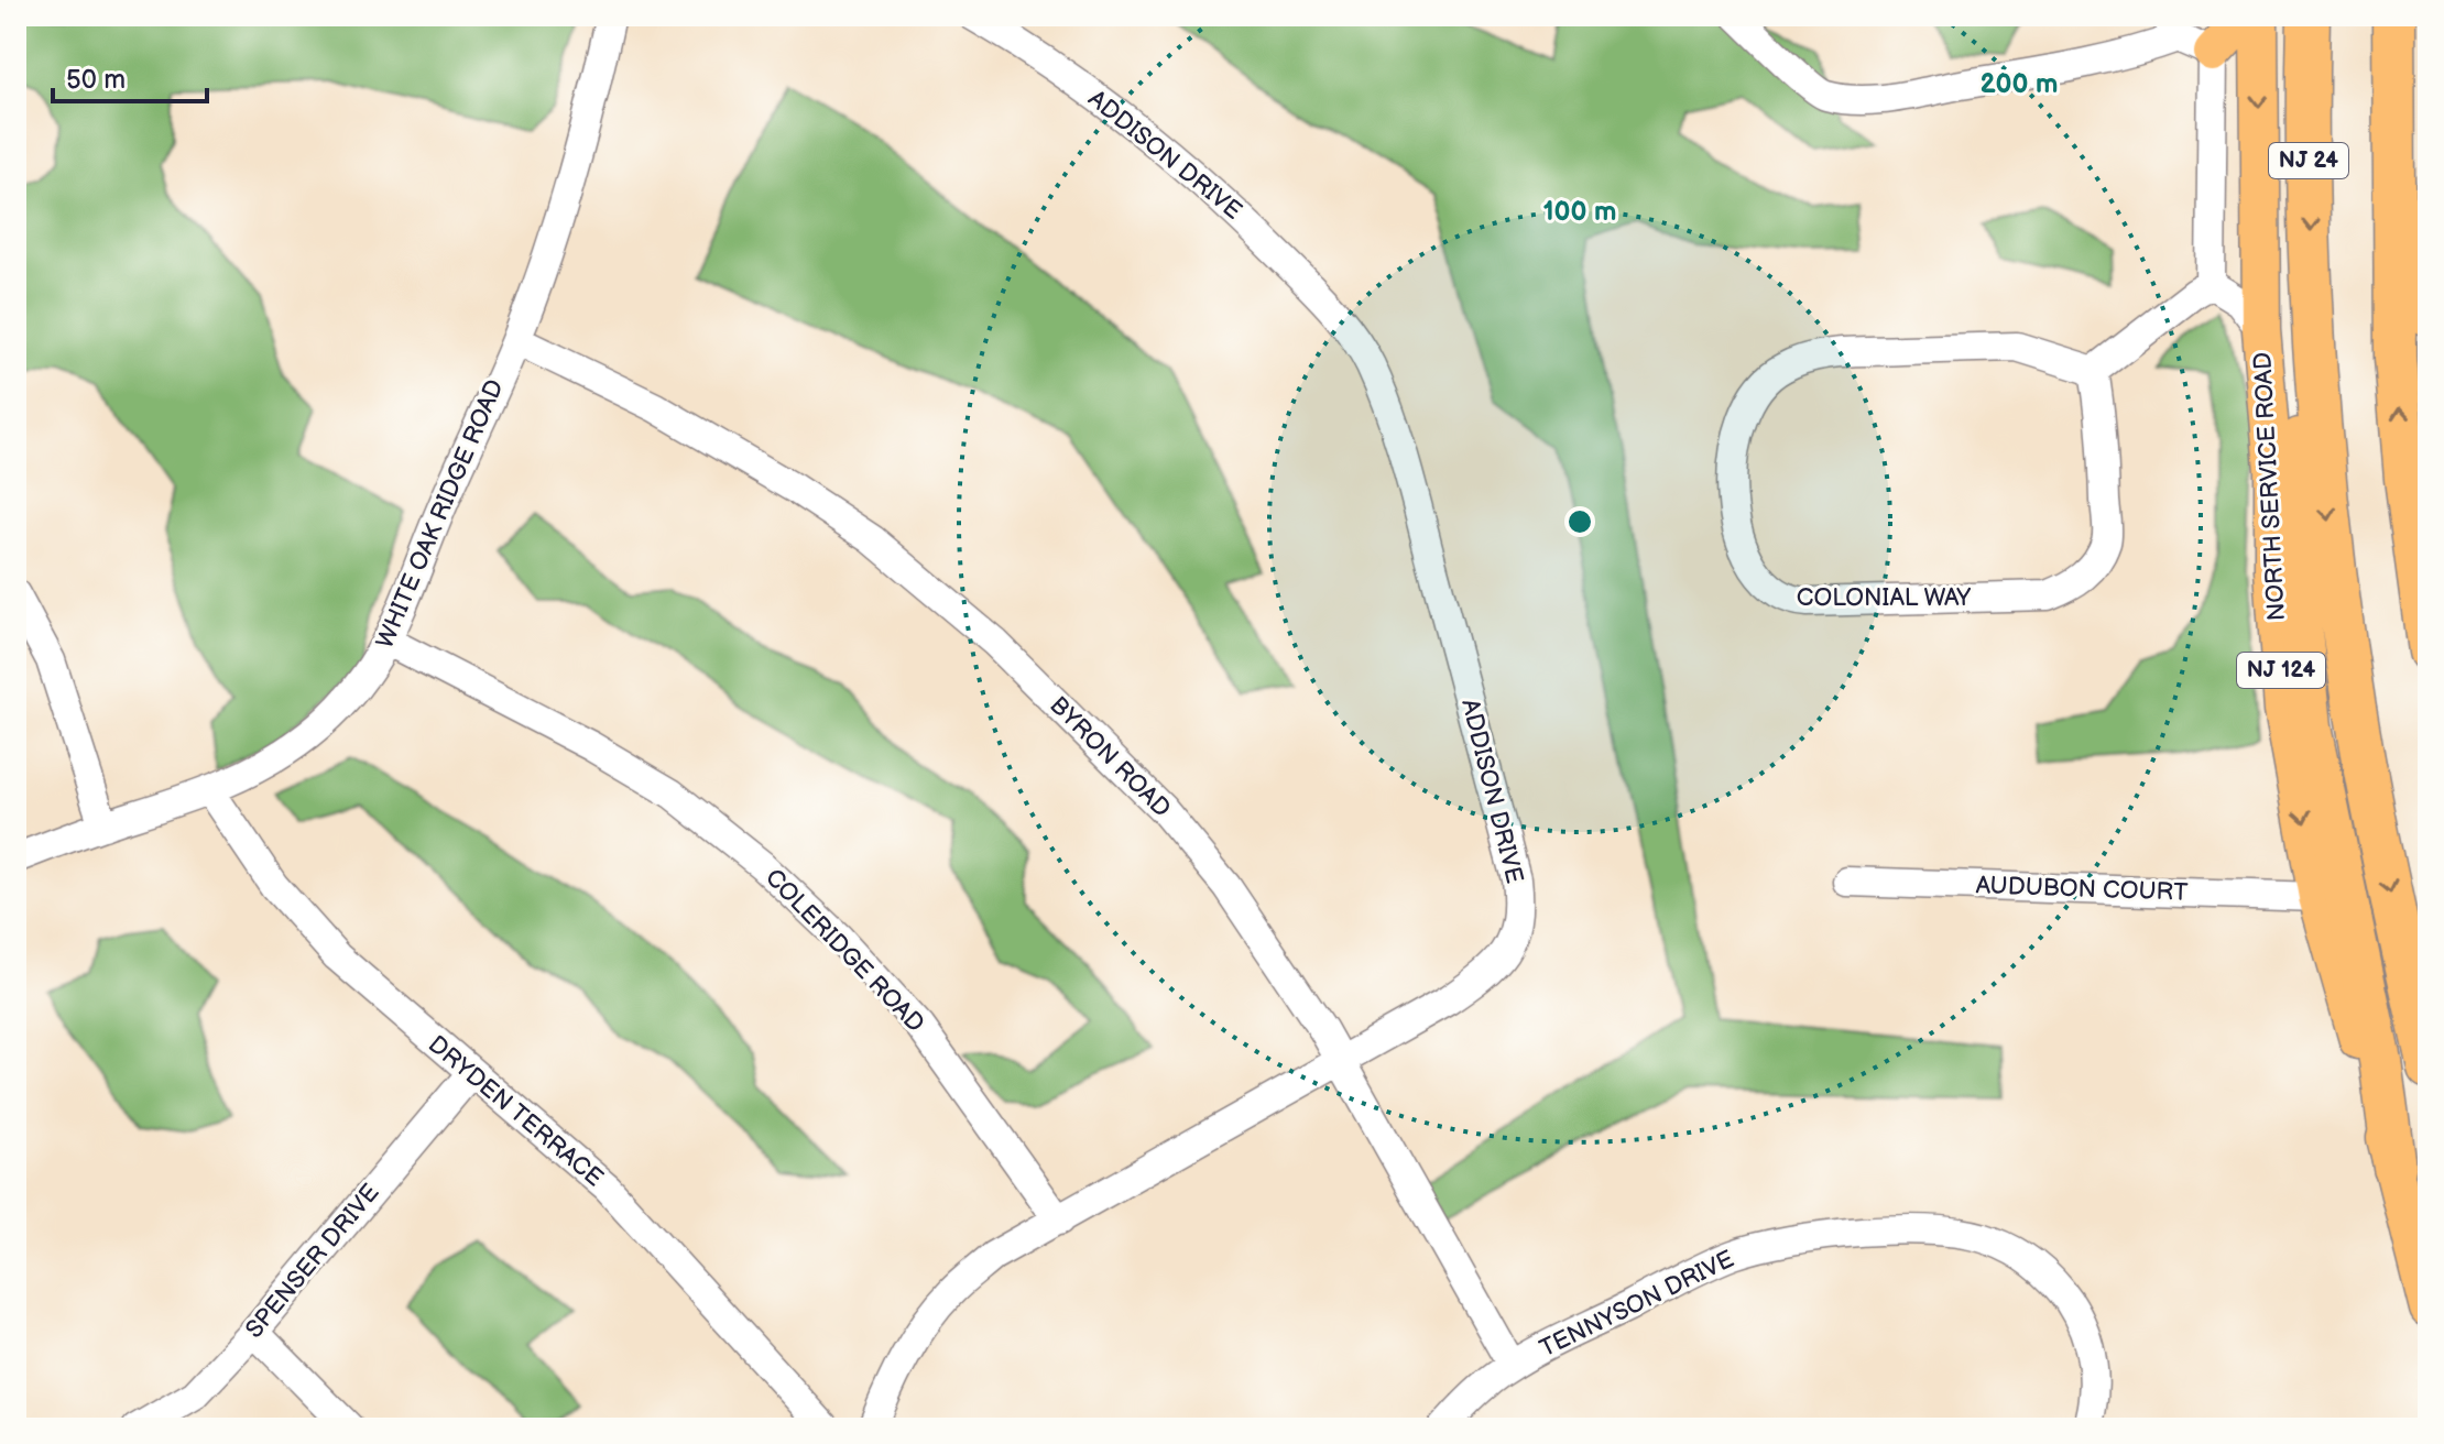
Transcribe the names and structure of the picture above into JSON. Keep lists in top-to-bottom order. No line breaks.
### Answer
{"streets":{"highway":["NJ 24"],"main road":["NORTH SERVICE ROAD","NJ 124"],"street":["ADDISON DRIVE","WHITE OAK RIDGE ROAD","COLONIAL WAY","BYRON ROAD","AUDUBON COURT","COLERIDGE ROAD","DRYDEN TERRACE","SPENSER DRIVE","TENNYSON DRIVE"]},"crossings":[["ADDISON DRIVE","BYRON ROAD"],["ADDISON DRIVE","COLERIDGE ROAD"],["NORTH SERVICE ROAD","AUDUBON COURT"],["WHITE OAK RIDGE ROAD","BYRON ROAD"],["WHITE OAK RIDGE ROAD","COLERIDGE ROAD"],["WHITE OAK RIDGE ROAD","DRYDEN TERRACE"],["BYRON ROAD","TENNYSON DRIVE"],["DRYDEN TERRACE","SPENSER DRIVE"]],"one_way":["NORTH SERVICE ROAD"],"scale_bar":"50 m","rings":["200 m","100 m"]}
